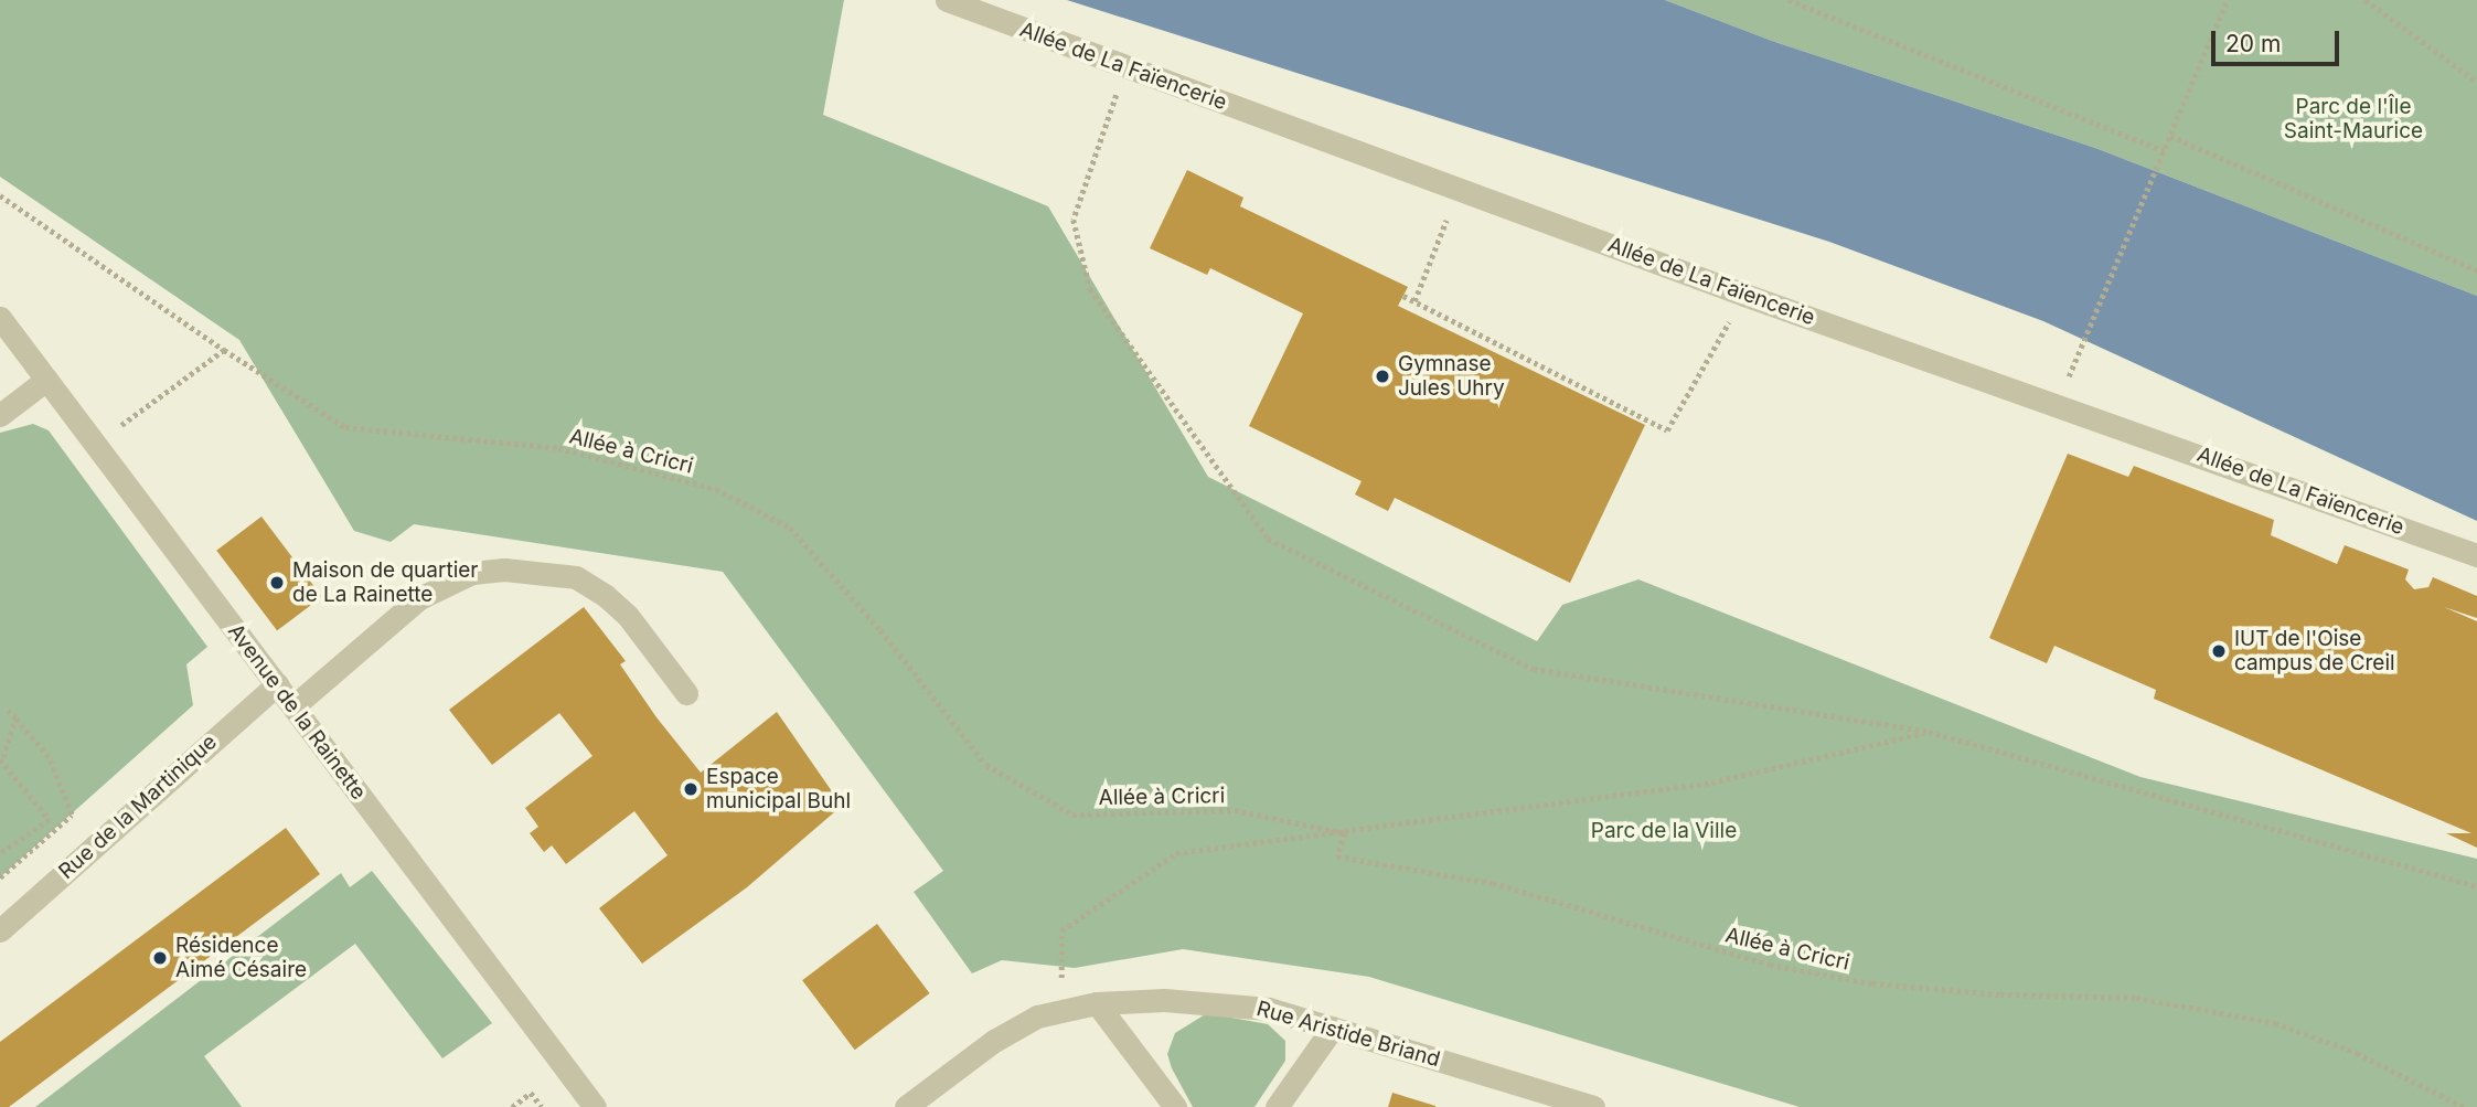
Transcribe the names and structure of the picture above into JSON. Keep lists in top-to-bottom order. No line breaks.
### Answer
{"streets":{"street":["Allée de La Faïencerie","Avenue de la Rainette","Rue de la Martinique","Rue Aristide Briand"],"path":["Allée à Cricri"]},"crossings":[["Avenue de la Rainette","Rue de la Martinique"]],"parks":["Parc de l'Île Saint-Maurice","Parc de la Ville"],"places":["Gymnase Jules Uhry","Maison de quartier de La Rainette","IUT de l'Oise campus de Creil","Espace municipal Buhl","Résidence Aimé Césaire"],"scale_bar":"20 m"}
